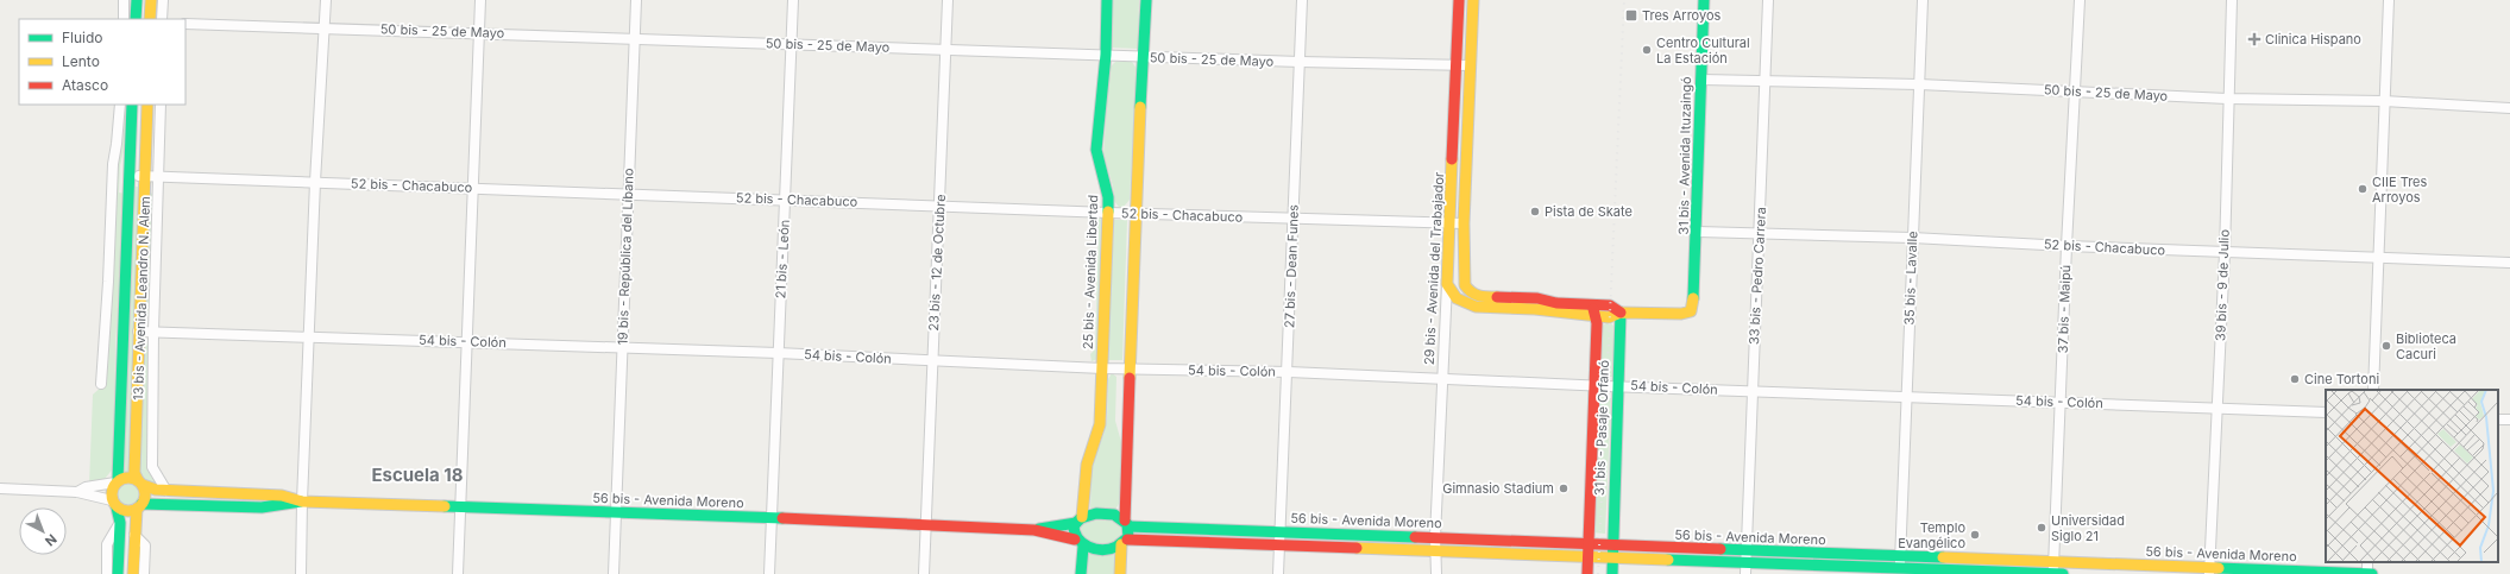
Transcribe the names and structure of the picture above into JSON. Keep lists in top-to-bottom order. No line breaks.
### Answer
{"streets":{"main road":["31 bis - Avenida Ituzaingó","29 bis - Avenida del Trabajador","25 bis - Avenida Libertad","13 bis - Avenida Leandro N. Alem","31 bis - Pasaje Orfanó","56 bis - Avenida Moreno"],"street":["50 bis - 25 de Mayo","52 bis - Chacabuco","19 bis - República del Líbano","21 bis - León","23 bis - 12 de Octubre","27 bis - Dean Funes","33 bis - Pedro Carrera","35 bis - Lavalle","39 bis - 9 de Julio","37 bis - Maipú","54 bis - Colón"]},"crossings":[["50 bis - 25 de Mayo","31 bis - Avenida Ituzaingó"],["50 bis - 25 de Mayo","19 bis - República del Líbano"],["50 bis - 25 de Mayo","21 bis - León"],["50 bis - 25 de Mayo","23 bis - 12 de Octubre"],["50 bis - 25 de Mayo","27 bis - Dean Funes"],["50 bis - 25 de Mayo","29 bis - Avenida del Trabajador"],["50 bis - 25 de Mayo","25 bis - Avenida Libertad"],["50 bis - 25 de Mayo","33 bis - Pedro Carrera"],["50 bis - 25 de Mayo","35 bis - Lavalle"],["50 bis - 25 de Mayo","39 bis - 9 de Julio"],["50 bis - 25 de Mayo","37 bis - Maipú"],["31 bis - Avenida Ituzaingó","52 bis - Chacabuco"],["31 bis - Avenida Ituzaingó","31 bis - Pasaje Orfanó"],["52 bis - Chacabuco","19 bis - República del Líbano"],["52 bis - Chacabuco","21 bis - León"],["52 bis - Chacabuco","23 bis - 12 de Octubre"],["52 bis - Chacabuco","27 bis - Dean Funes"],["52 bis - Chacabuco","29 bis - Avenida del Trabajador"],["52 bis - Chacabuco","25 bis - Avenida Libertad"],["52 bis - Chacabuco","33 bis - Pedro Carrera"],["52 bis - Chacabuco","35 bis - Lavalle"],["52 bis - Chacabuco","39 bis - 9 de Julio"],["52 bis - Chacabuco","13 bis - Avenida Leandro N. Alem"],["52 bis - Chacabuco","37 bis - Maipú"],["19 bis - República del Líbano","54 bis - Colón"],["19 bis - República del Líbano","56 bis - Avenida Moreno"],["21 bis - León","54 bis - Colón"],["21 bis - León","56 bis - Avenida Moreno"],["23 bis - 12 de Octubre","54 bis - Colón"],["23 bis - 12 de Octubre","56 bis - Avenida Moreno"],["27 bis - Dean Funes","54 bis - Colón"],["27 bis - Dean Funes","56 bis - Avenida Moreno"],["29 bis - Avenida del Trabajador","54 bis - Colón"],["29 bis - Avenida del Trabajador","31 bis - Pasaje Orfanó"],["29 bis - Avenida del Trabajador","56 bis - Avenida Moreno"],["25 bis - Avenida Libertad","54 bis - Colón"],["25 bis - Avenida Libertad","56 bis - Avenida Moreno"],["33 bis - Pedro Carrera","54 bis - Colón"],["33 bis - Pedro Carrera","56 bis - Avenida Moreno"],["35 bis - Lavalle","54 bis - Colón"],["35 bis - Lavalle","56 bis - Avenida Moreno"],["39 bis - 9 de Julio","54 bis - Colón"],["39 bis - 9 de Julio","56 bis - Avenida Moreno"],["13 bis - Avenida Leandro N. Alem","54 bis - Colón"],["13 bis - Avenida Leandro N. Alem","56 bis - Avenida Moreno"],["37 bis - Maipú","54 bis - Colón"],["37 bis - Maipú","56 bis - Avenida Moreno"],["54 bis - Colón","31 bis - Pasaje Orfanó"],["31 bis - Pasaje Orfanó","56 bis - Avenida Moreno"]],"districts":["Escuela 18"],"places":{"transit":["Tres Arroyos"],"health":["Clinica Hispano"],"other":["Centro Cultural La Estación","CIIE Tres Arroyos","Pista de Skate","Biblioteca Cacuri","Cine Tortoni","Gimnasio Stadium","Universidad Siglo 21","Templo Evangélico"]},"legend":["Fluido","Lento","Atasco"],"north":"bottom right"}
